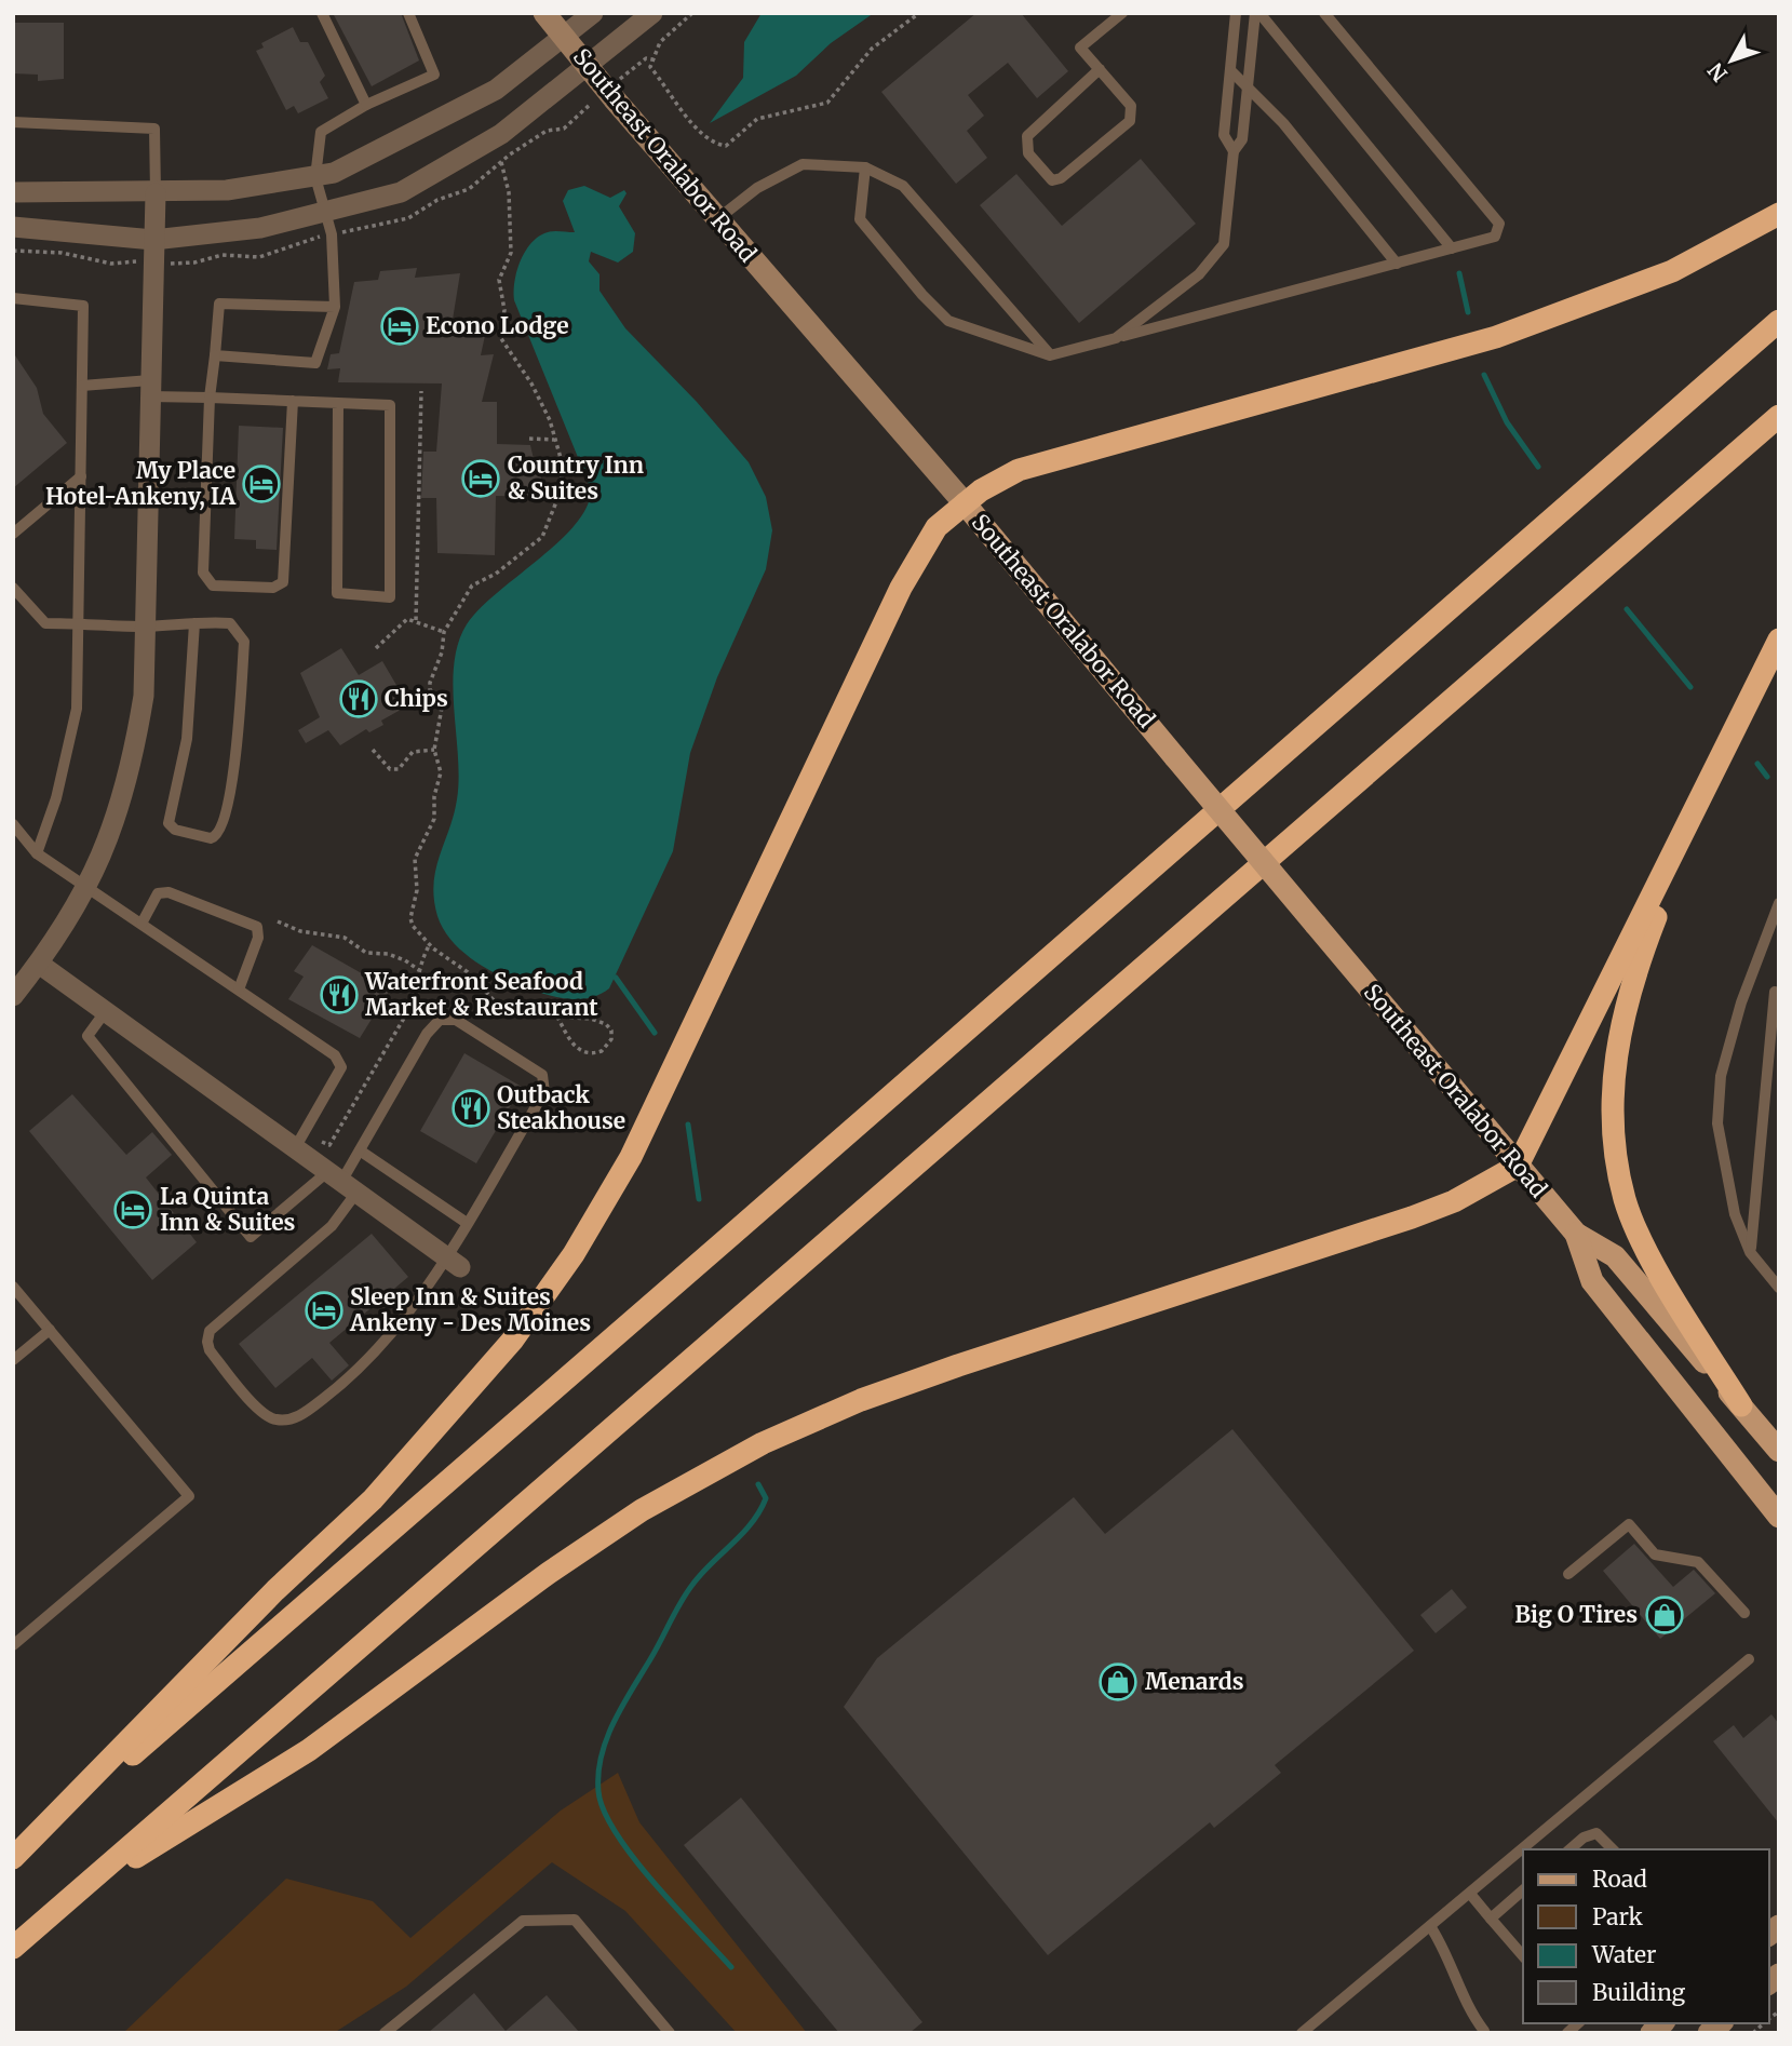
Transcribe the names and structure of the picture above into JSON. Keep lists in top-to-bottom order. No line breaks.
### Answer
{"streets":{"main road":["Southeast Oralabor Road"]},"places":{"hotel":["Econo Lodge","Country Inn & Suites","My Place Hotel-Ankeny, IA","La Quinta Inn & Suites","Sleep Inn & Suites Ankeny - Des Moines"],"restaurant":["Chips","Waterfront Seafood Market & Restaurant","Outback Steakhouse"],"shop":["Big O Tires","Menards"]},"legend":["Road","Park","Water","Building"],"north":"bottom left"}
